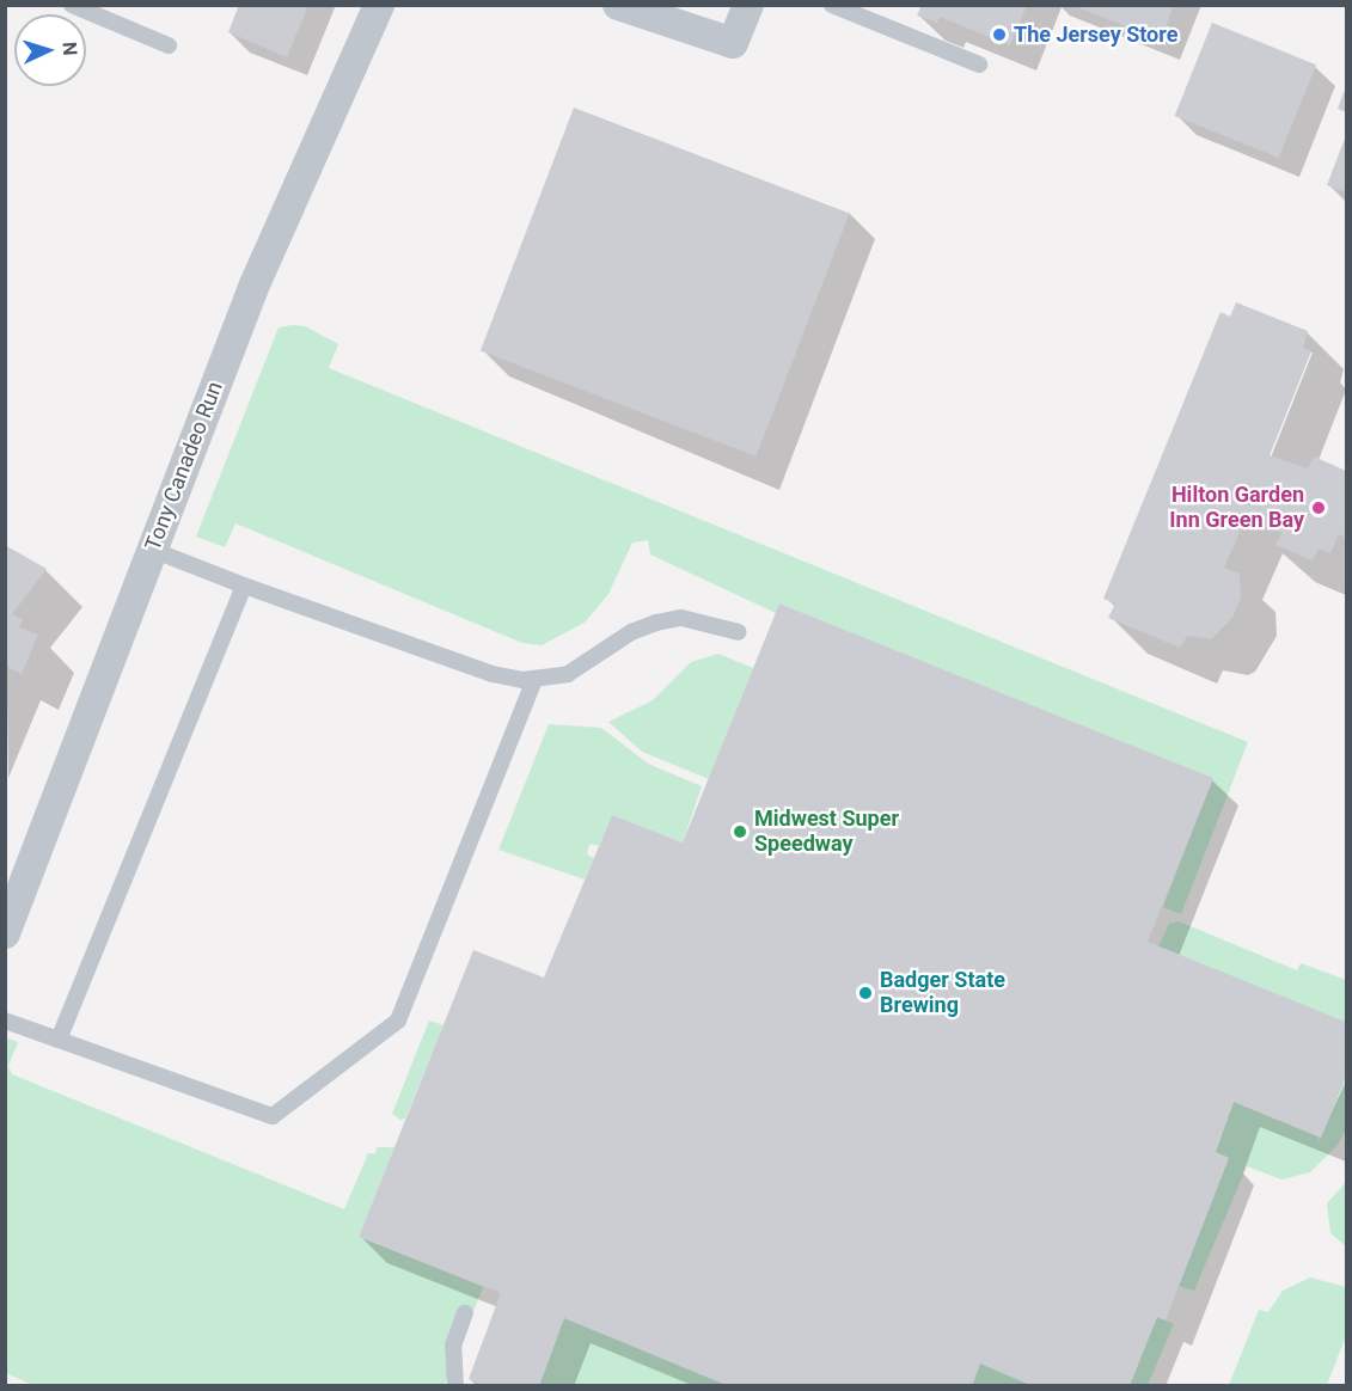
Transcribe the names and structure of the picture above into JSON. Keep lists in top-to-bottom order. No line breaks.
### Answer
{"streets":{"street":["Tony Canadeo Run"]},"places":["The Jersey Store","Hilton Garden Inn Green Bay","Midwest Super Speedway","Badger State Brewing"],"north":"right"}
